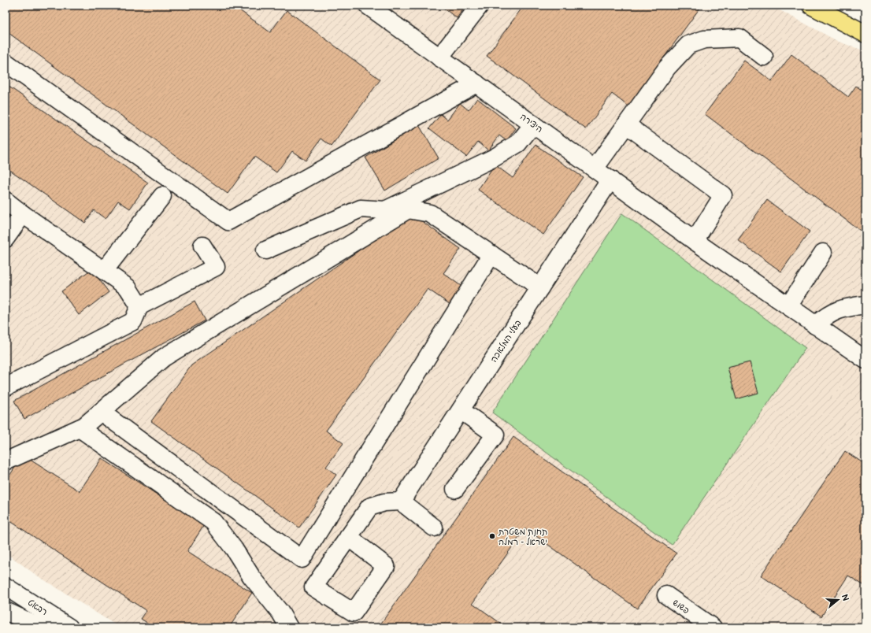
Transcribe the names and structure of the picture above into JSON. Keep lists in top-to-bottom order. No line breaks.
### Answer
{"streets":{"street":["היצירה","בעלי המלאכה","פשוש","רבאט"]},"crossings":[["היצירה","בעלי המלאכה"]],"places":["תחנת משטרת ישראל - רמלה"],"north":"right"}
